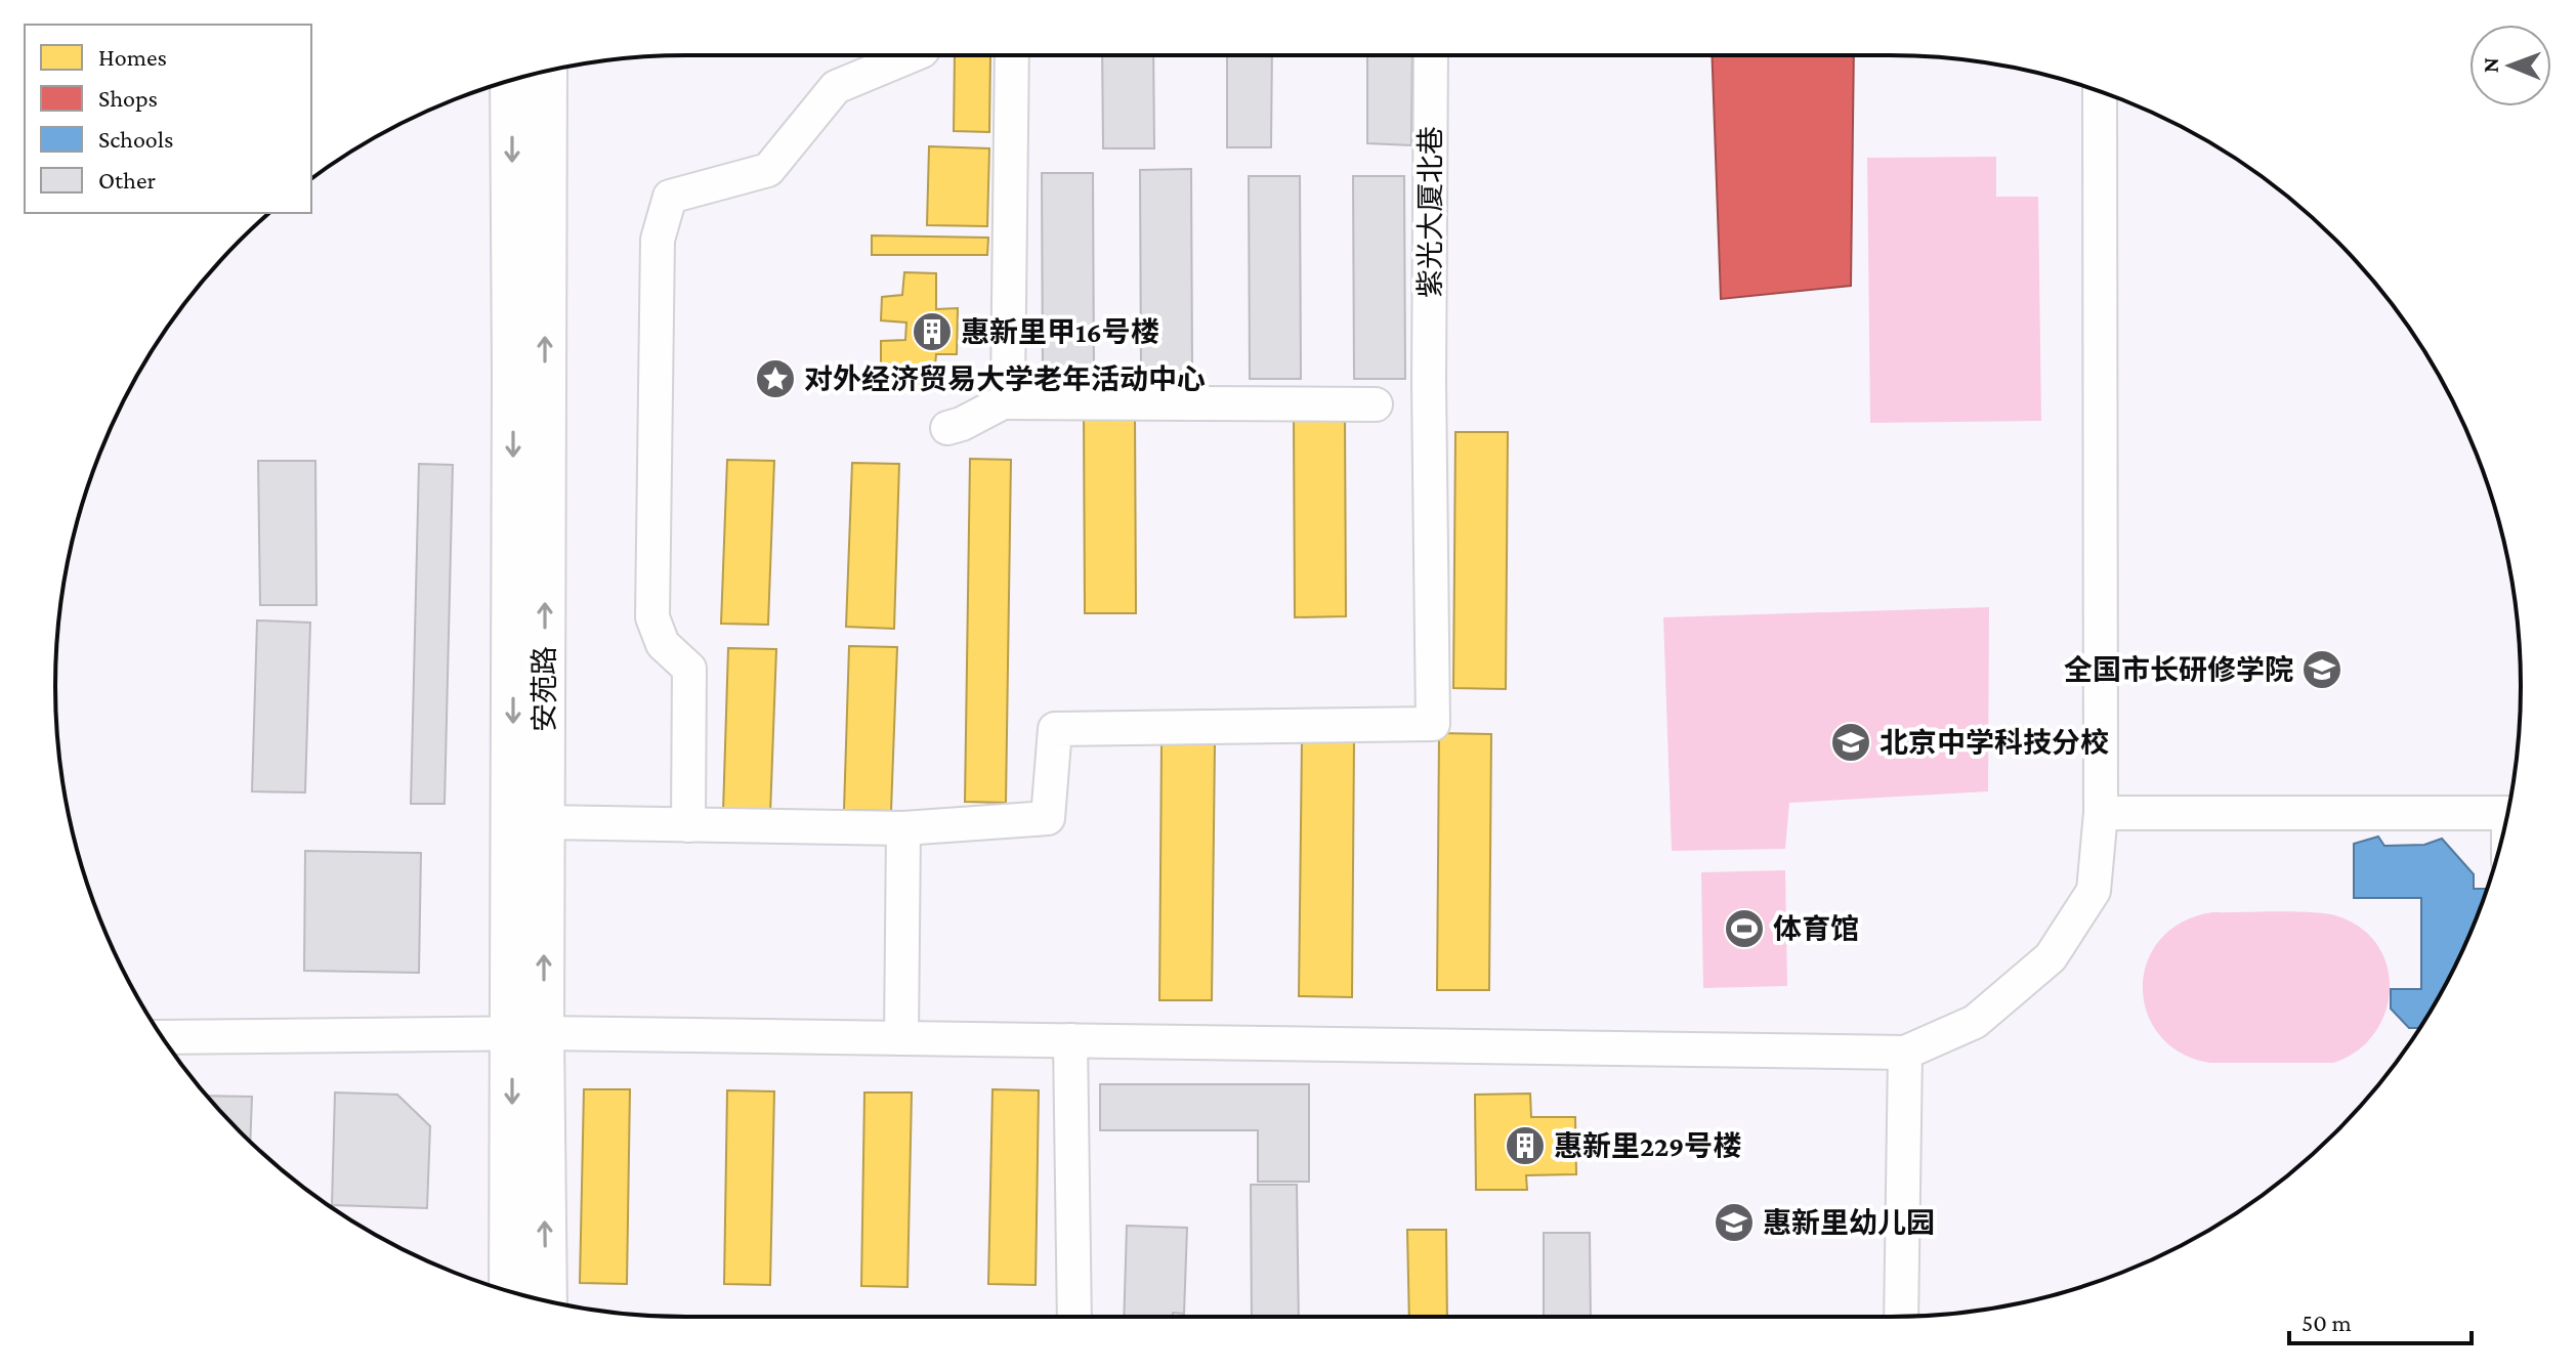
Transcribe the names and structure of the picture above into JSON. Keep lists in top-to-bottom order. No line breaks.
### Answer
{"streets":{"main road":["安苑路"],"street":["紫光大厦北巷"]},"places":{"building":["惠新里甲16号楼","惠新里229号楼"],"place":["对外经济贸易大学老年活动中心"],"school or university":["全国市长研修学院","北京中学科技分校","惠新里幼儿园"],"sports":["体育馆"]},"legend":["Homes","Shops","Schools","Other"],"scale_bar":"50 m","north":"left"}
